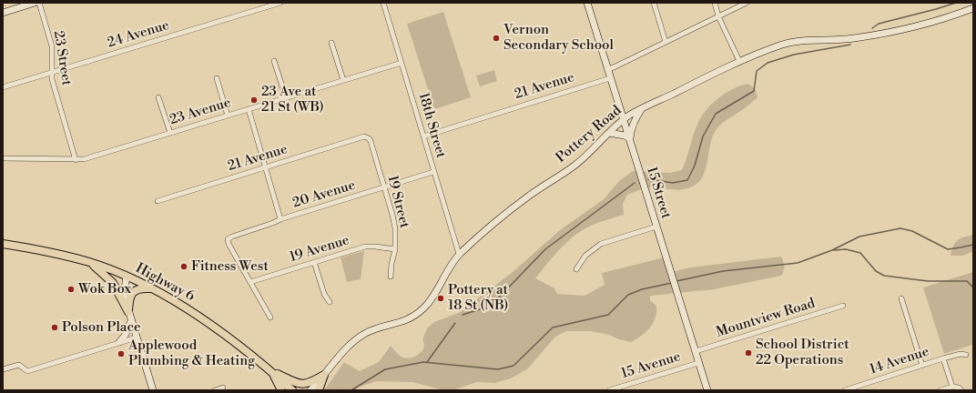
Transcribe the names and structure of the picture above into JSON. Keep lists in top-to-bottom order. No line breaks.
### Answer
{"streets":{"main road":["Highway 6"],"street":["24 Avenue","23 Street","21 Avenue","23 Avenue","18th Street","Pottery Road","15 Street","20 Avenue","19 Street","19 Avenue","Mountview Road","14 Avenue","15 Avenue"]},"crossings":[["24 Avenue","23 Street"],["23 Street","23 Avenue"],["21 Avenue","18th Street"],["21 Avenue","15 Street"],["21 Avenue","19 Street"],["23 Avenue","18th Street"],["18th Street","Pottery Road"],["18th Street","20 Avenue"],["Pottery Road","15 Street"],["15 Street","Mountview Road"],["15 Street","15 Avenue"],["20 Avenue","19 Street"],["20 Avenue","19 Avenue"],["19 Street","19 Avenue"]],"places":["Vernon Secondary School","23 Ave at 21 St (WB)","Fitness West","Wok Box","Pottery at 18 St (NB)","Polson Place","School District 22 Operations","Applewood Plumbing & Heating"]}
